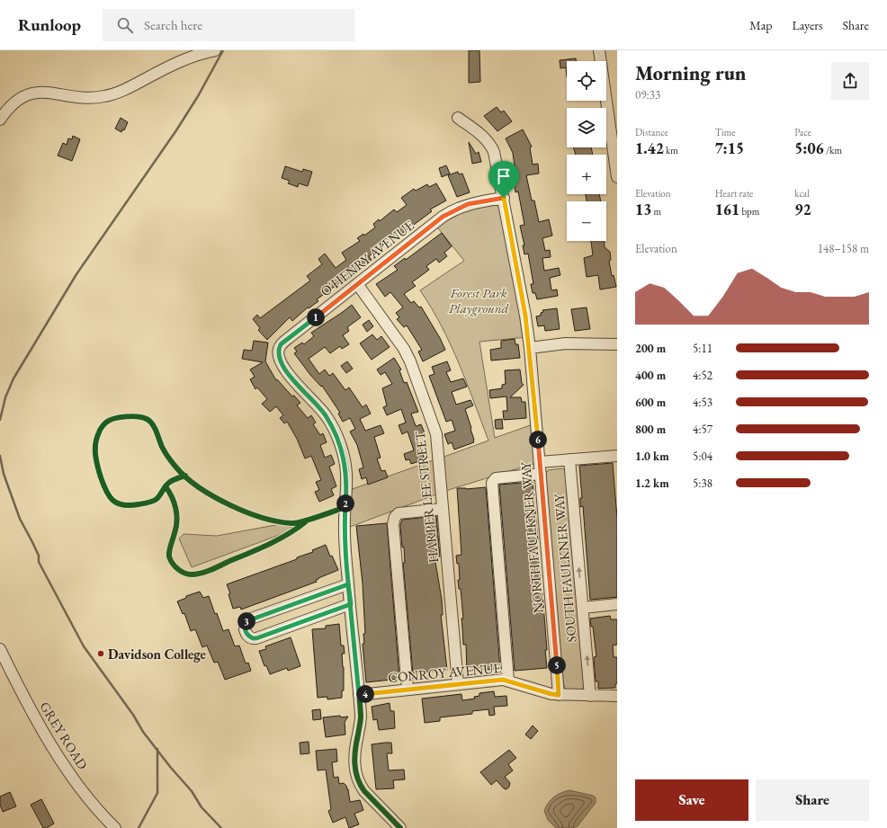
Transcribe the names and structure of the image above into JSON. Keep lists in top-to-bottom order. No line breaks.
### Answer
{"streets":{"street":["O'HENRY AVENUE","HARPER LEE STREET","NORTH FAULKNER WAY","SOUTH FAULKNER WAY","CONROY AVENUE","GREY ROAD"]},"crossings":[["O'HENRY AVENUE","HARPER LEE STREET"],["O'HENRY AVENUE","NORTH FAULKNER WAY"],["O'HENRY AVENUE","CONROY AVENUE"],["HARPER LEE STREET","CONROY AVENUE"],["NORTH FAULKNER WAY","CONROY AVENUE"],["SOUTH FAULKNER WAY","CONROY AVENUE"]],"one_way":["SOUTH FAULKNER WAY"],"parks":["Forest Park Playground"],"places":["Davidson College"],"page":{"header":"Runloop","search":"Search here","nav":["Map","Layers","Share"],"heading":["Morning run","09:33"],"map_buttons":["+","−"],"stats":[["Distance","1.42 km"],["Time","7:15"],["Pace","5:06 /km"],["Elevation","13 m"],["Heart rate","161 bpm"],["kcal","92"]],"chart":["Elevation","148–158 m"],"pins":["1","6","2","3","5","4"],"list":[{"name":"200 m","note":"5:11"},{"name":"400 m","note":"4:52"},{"name":"600 m","note":"4:53"},{"name":"800 m","note":"4:57"},{"name":"1.0 km","note":"5:04"},{"name":"1.2 km","note":"5:38"}],"buttons":["Save","Share"]}}
